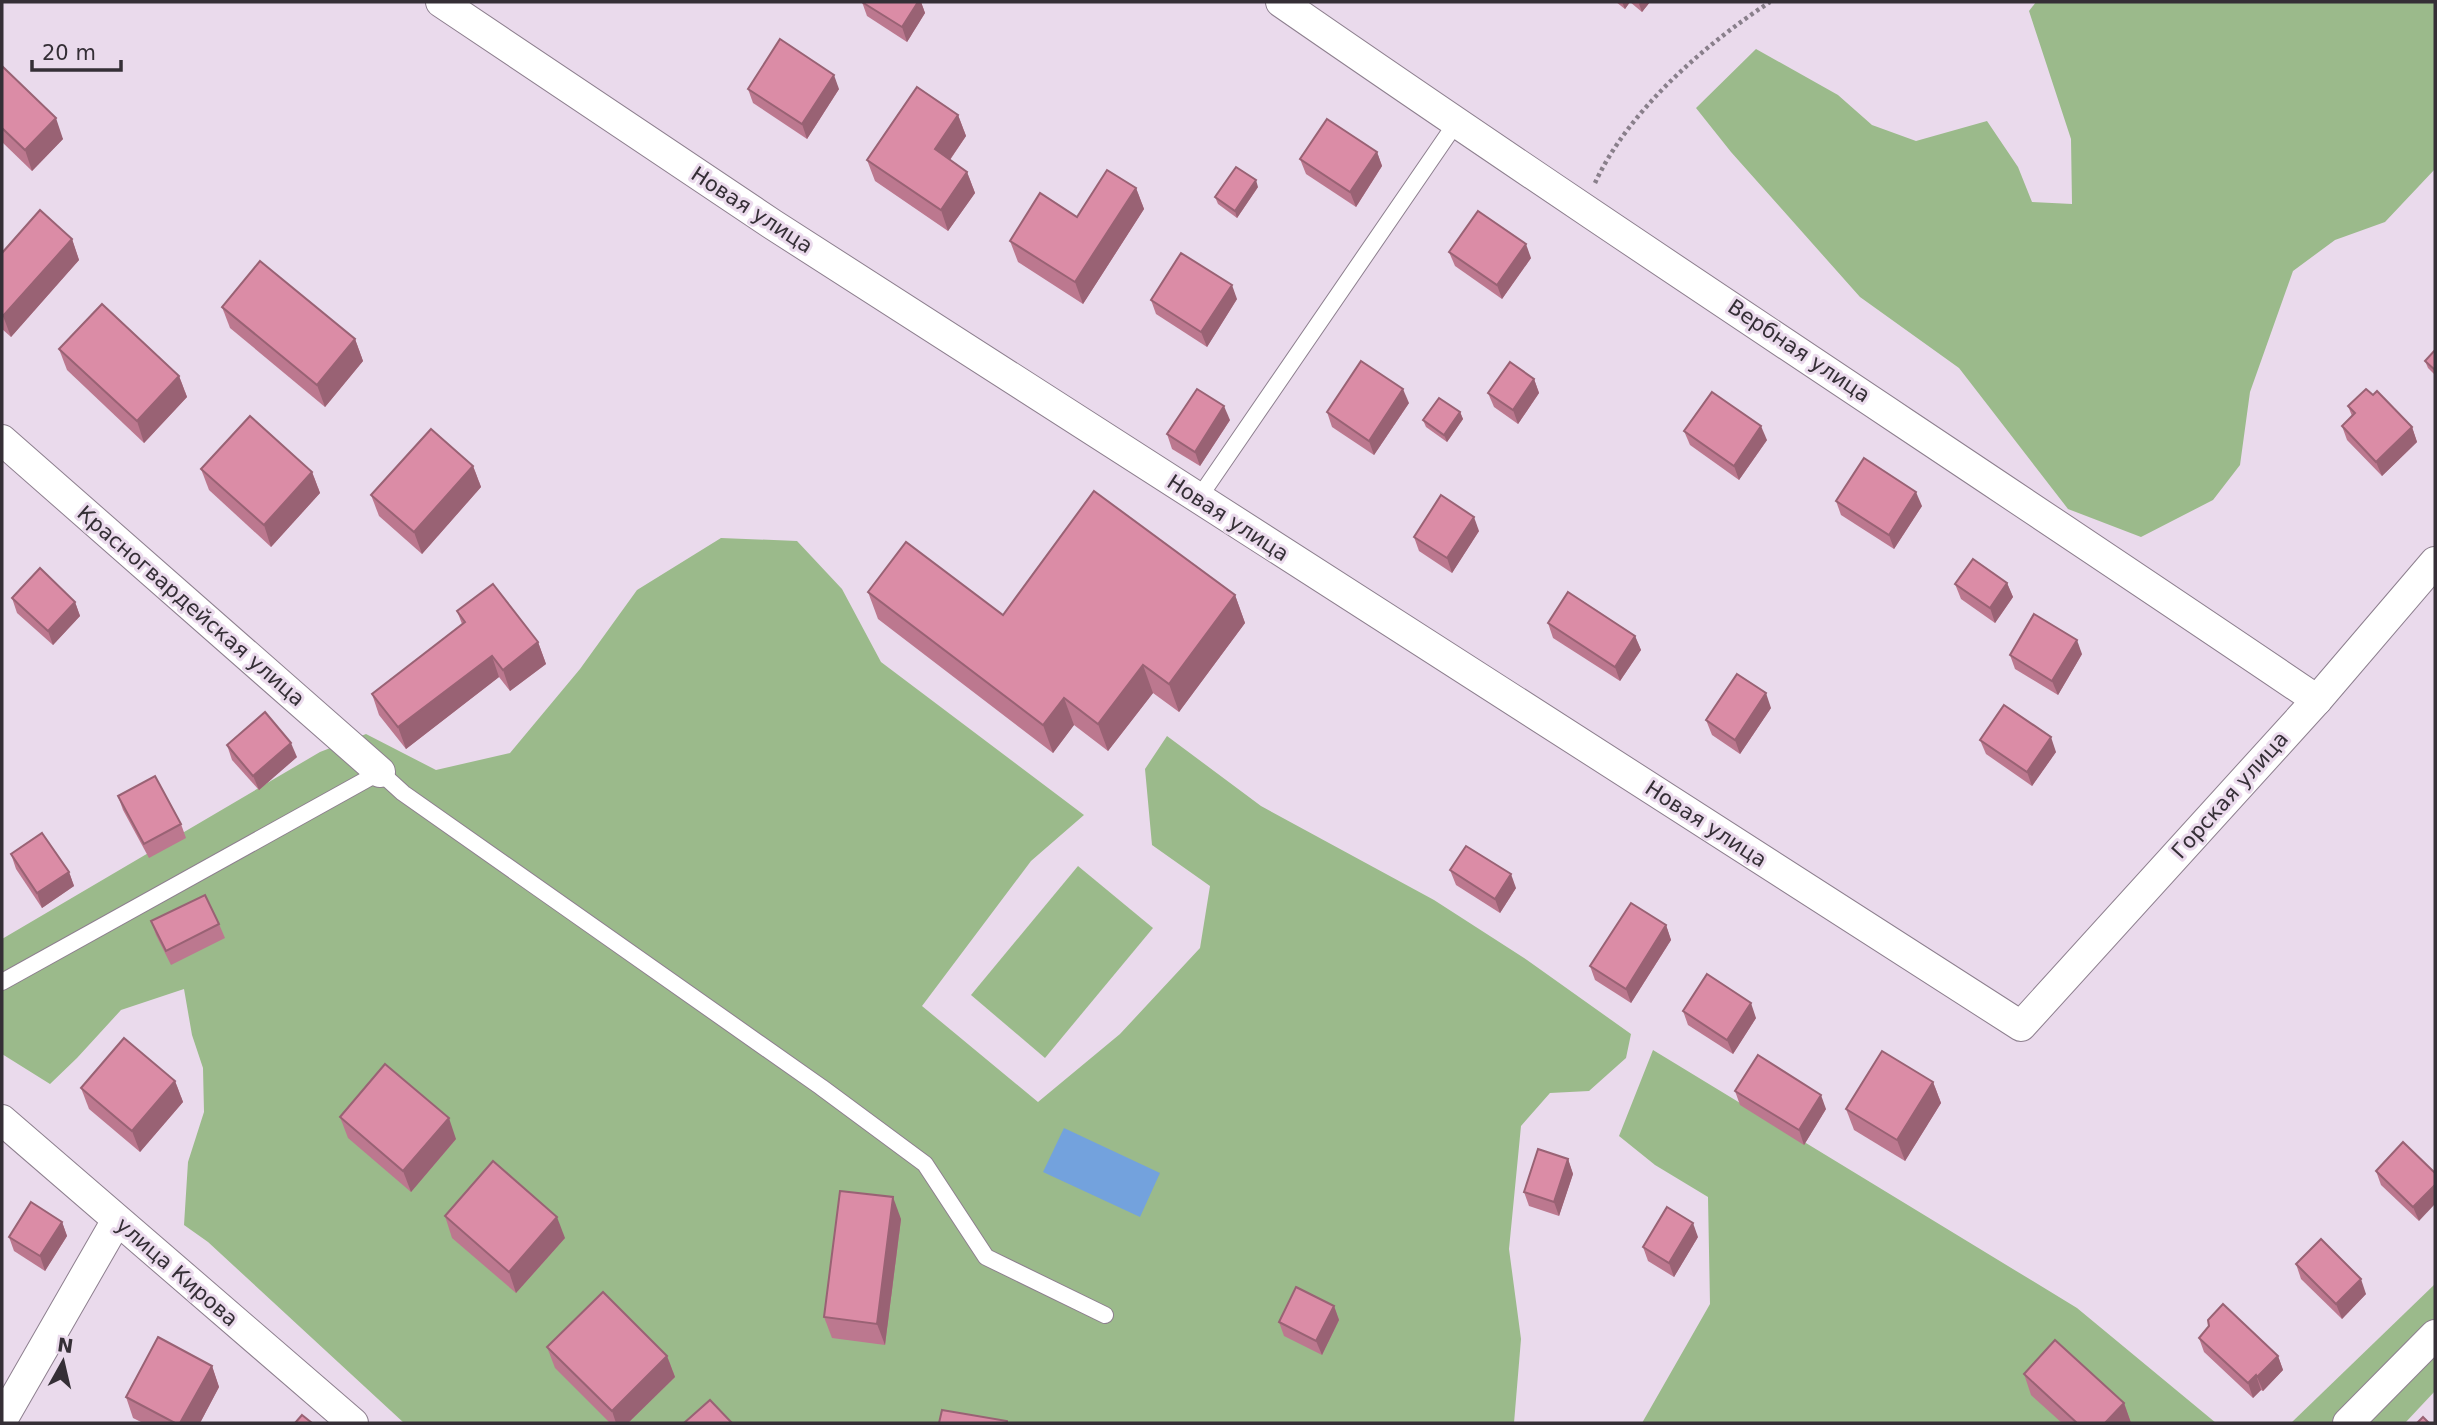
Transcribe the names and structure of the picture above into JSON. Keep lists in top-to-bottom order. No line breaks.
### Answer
{"streets":{"street":["Новая улица","Вербная улица","Красногвардейская улица","Горская улица","улица Кирова"]},"crossings":[["Новая улица","Горская улица"],["Вербная улица","Горская улица"]],"scale_bar":"20 m","north":"top"}
